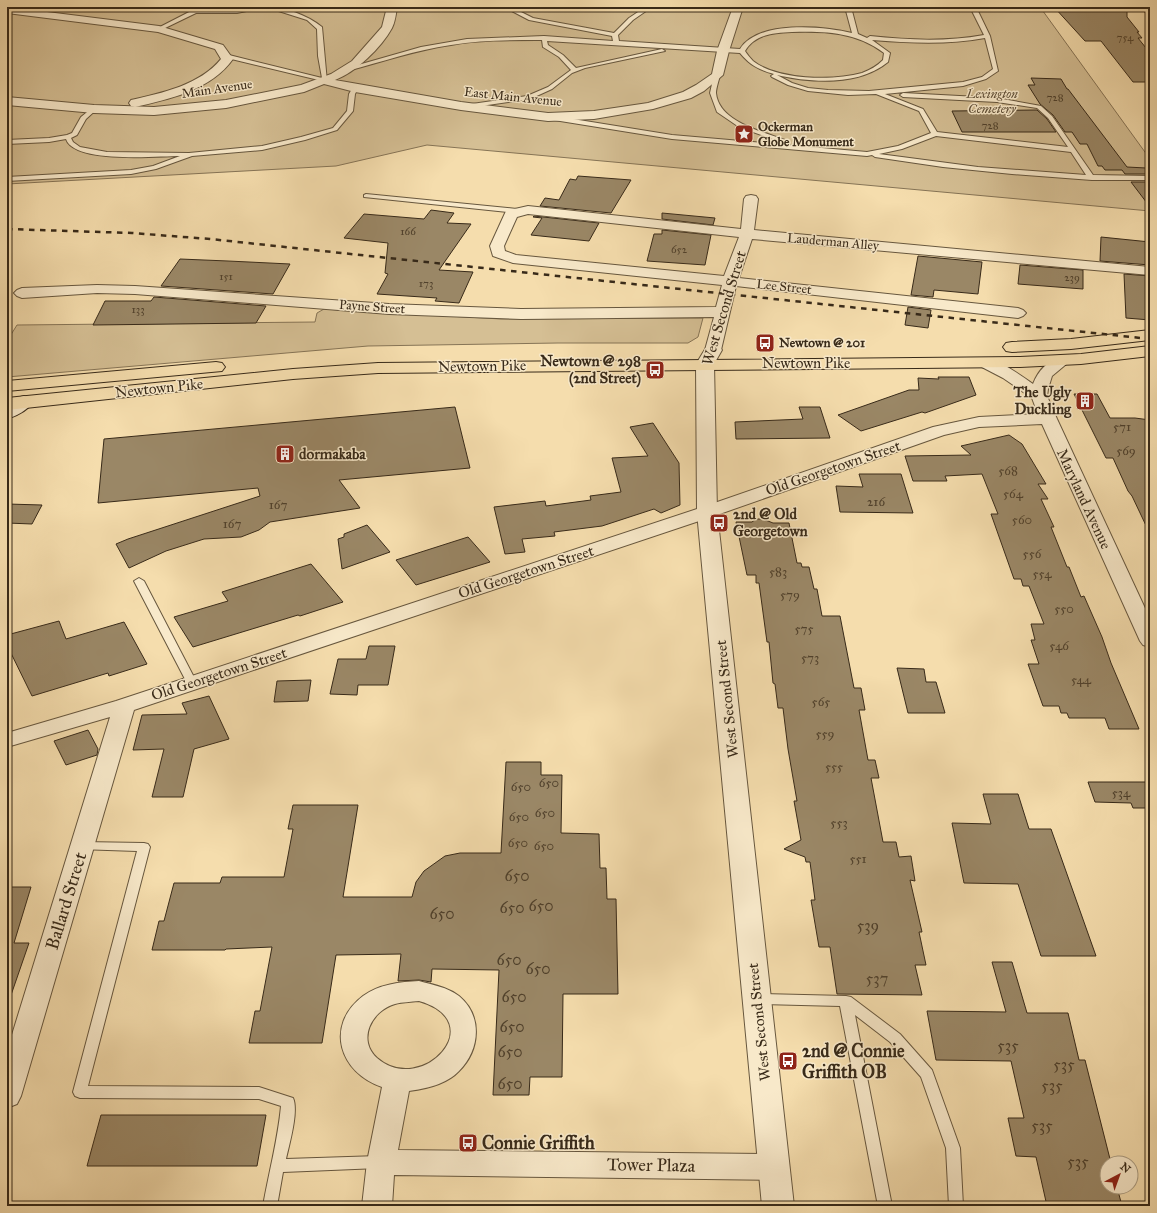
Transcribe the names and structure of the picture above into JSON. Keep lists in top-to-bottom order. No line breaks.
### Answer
{"streets":{"main road":["Newtown Pike"],"street":["Main Avenue","East Main Avenue","Lauderman Alley","Lee Street","Payne Street","West Second Street","Old Georgetown Street","Maryland Avenue","Ballard Street","Tower Plaza"]},"crossings":[["Main Avenue","East Main Avenue"],["Lauderman Alley","Lee Street"],["Lauderman Alley","West Second Street"],["Lee Street","West Second Street"],["Payne Street","West Second Street"],["West Second Street","Newtown Pike"],["West Second Street","Old Georgetown Street"],["West Second Street","Tower Plaza"],["Old Georgetown Street","Maryland Avenue"],["Old Georgetown Street","Ballard Street"]],"parks":["Lexington Cemetery"],"places":{"place":["Ockerman Globe Monument"],"bus stop":["Newtown @ 201","Newtown @ 298 (2nd Street)","2nd @ Old Georgetown","2nd @ Connie Griffith OB","Connie Griffith"],"building":["The Ugly Duckling","dormakaba"]},"house_numbers":["754","728","728","166","652","151","239","173","133","571","569","568","564","216","167","560","167","556","583","554","579","550","575","546","573","544","565","559","555","650","650","534","650","650","553","650","650","551","650","650","650","650","539","650","650","537","650","650","535","650","535","650","535","535","535"],"north":"top right"}
